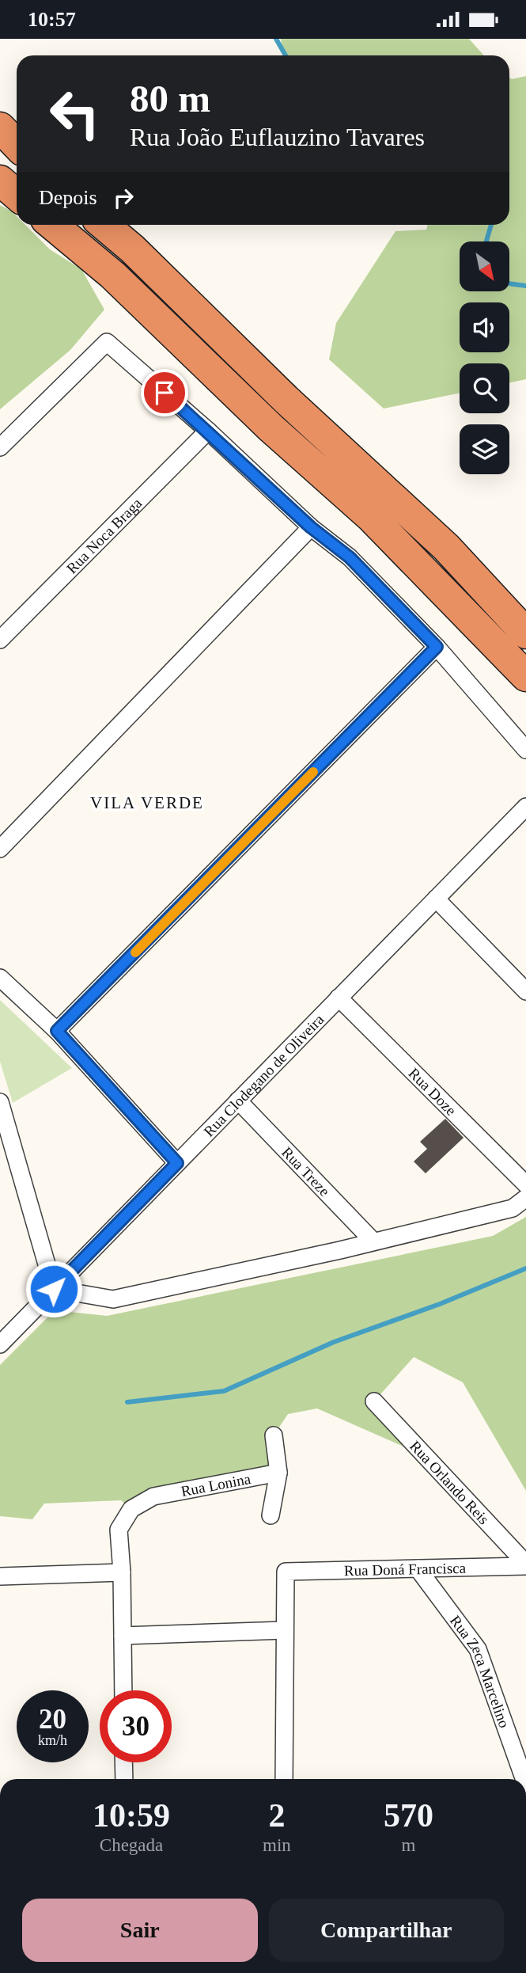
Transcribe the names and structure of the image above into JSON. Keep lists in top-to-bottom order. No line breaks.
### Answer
{"streets":{"street":["Rua Noca Braga","Rua Clodegano de Oliveira","Rua Doze","Rua Treze","Rua Orlando Reis","Rua Lonina","Rua Doná Francisca","Rua Zeca Marcelino"]},"crossings":[["Rua Clodegano de Oliveira","Rua Doze"],["Rua Clodegano de Oliveira","Rua Treze"],["Rua Orlando Reis","Rua Doná Francisca"],["Rua Doná Francisca","Rua Zeca Marcelino"]],"districts":["VILA VERDE"],"north":"bottom right","page":{"status":"10:57","turn":["80 m","Rua João Euflauzino Tavares"],"then":"Depois","speed":"20 km/h","limit":"30","eta":["10:59","Chegada","2","min","570","m"],"buttons":["Sair","Compartilhar"]}}
